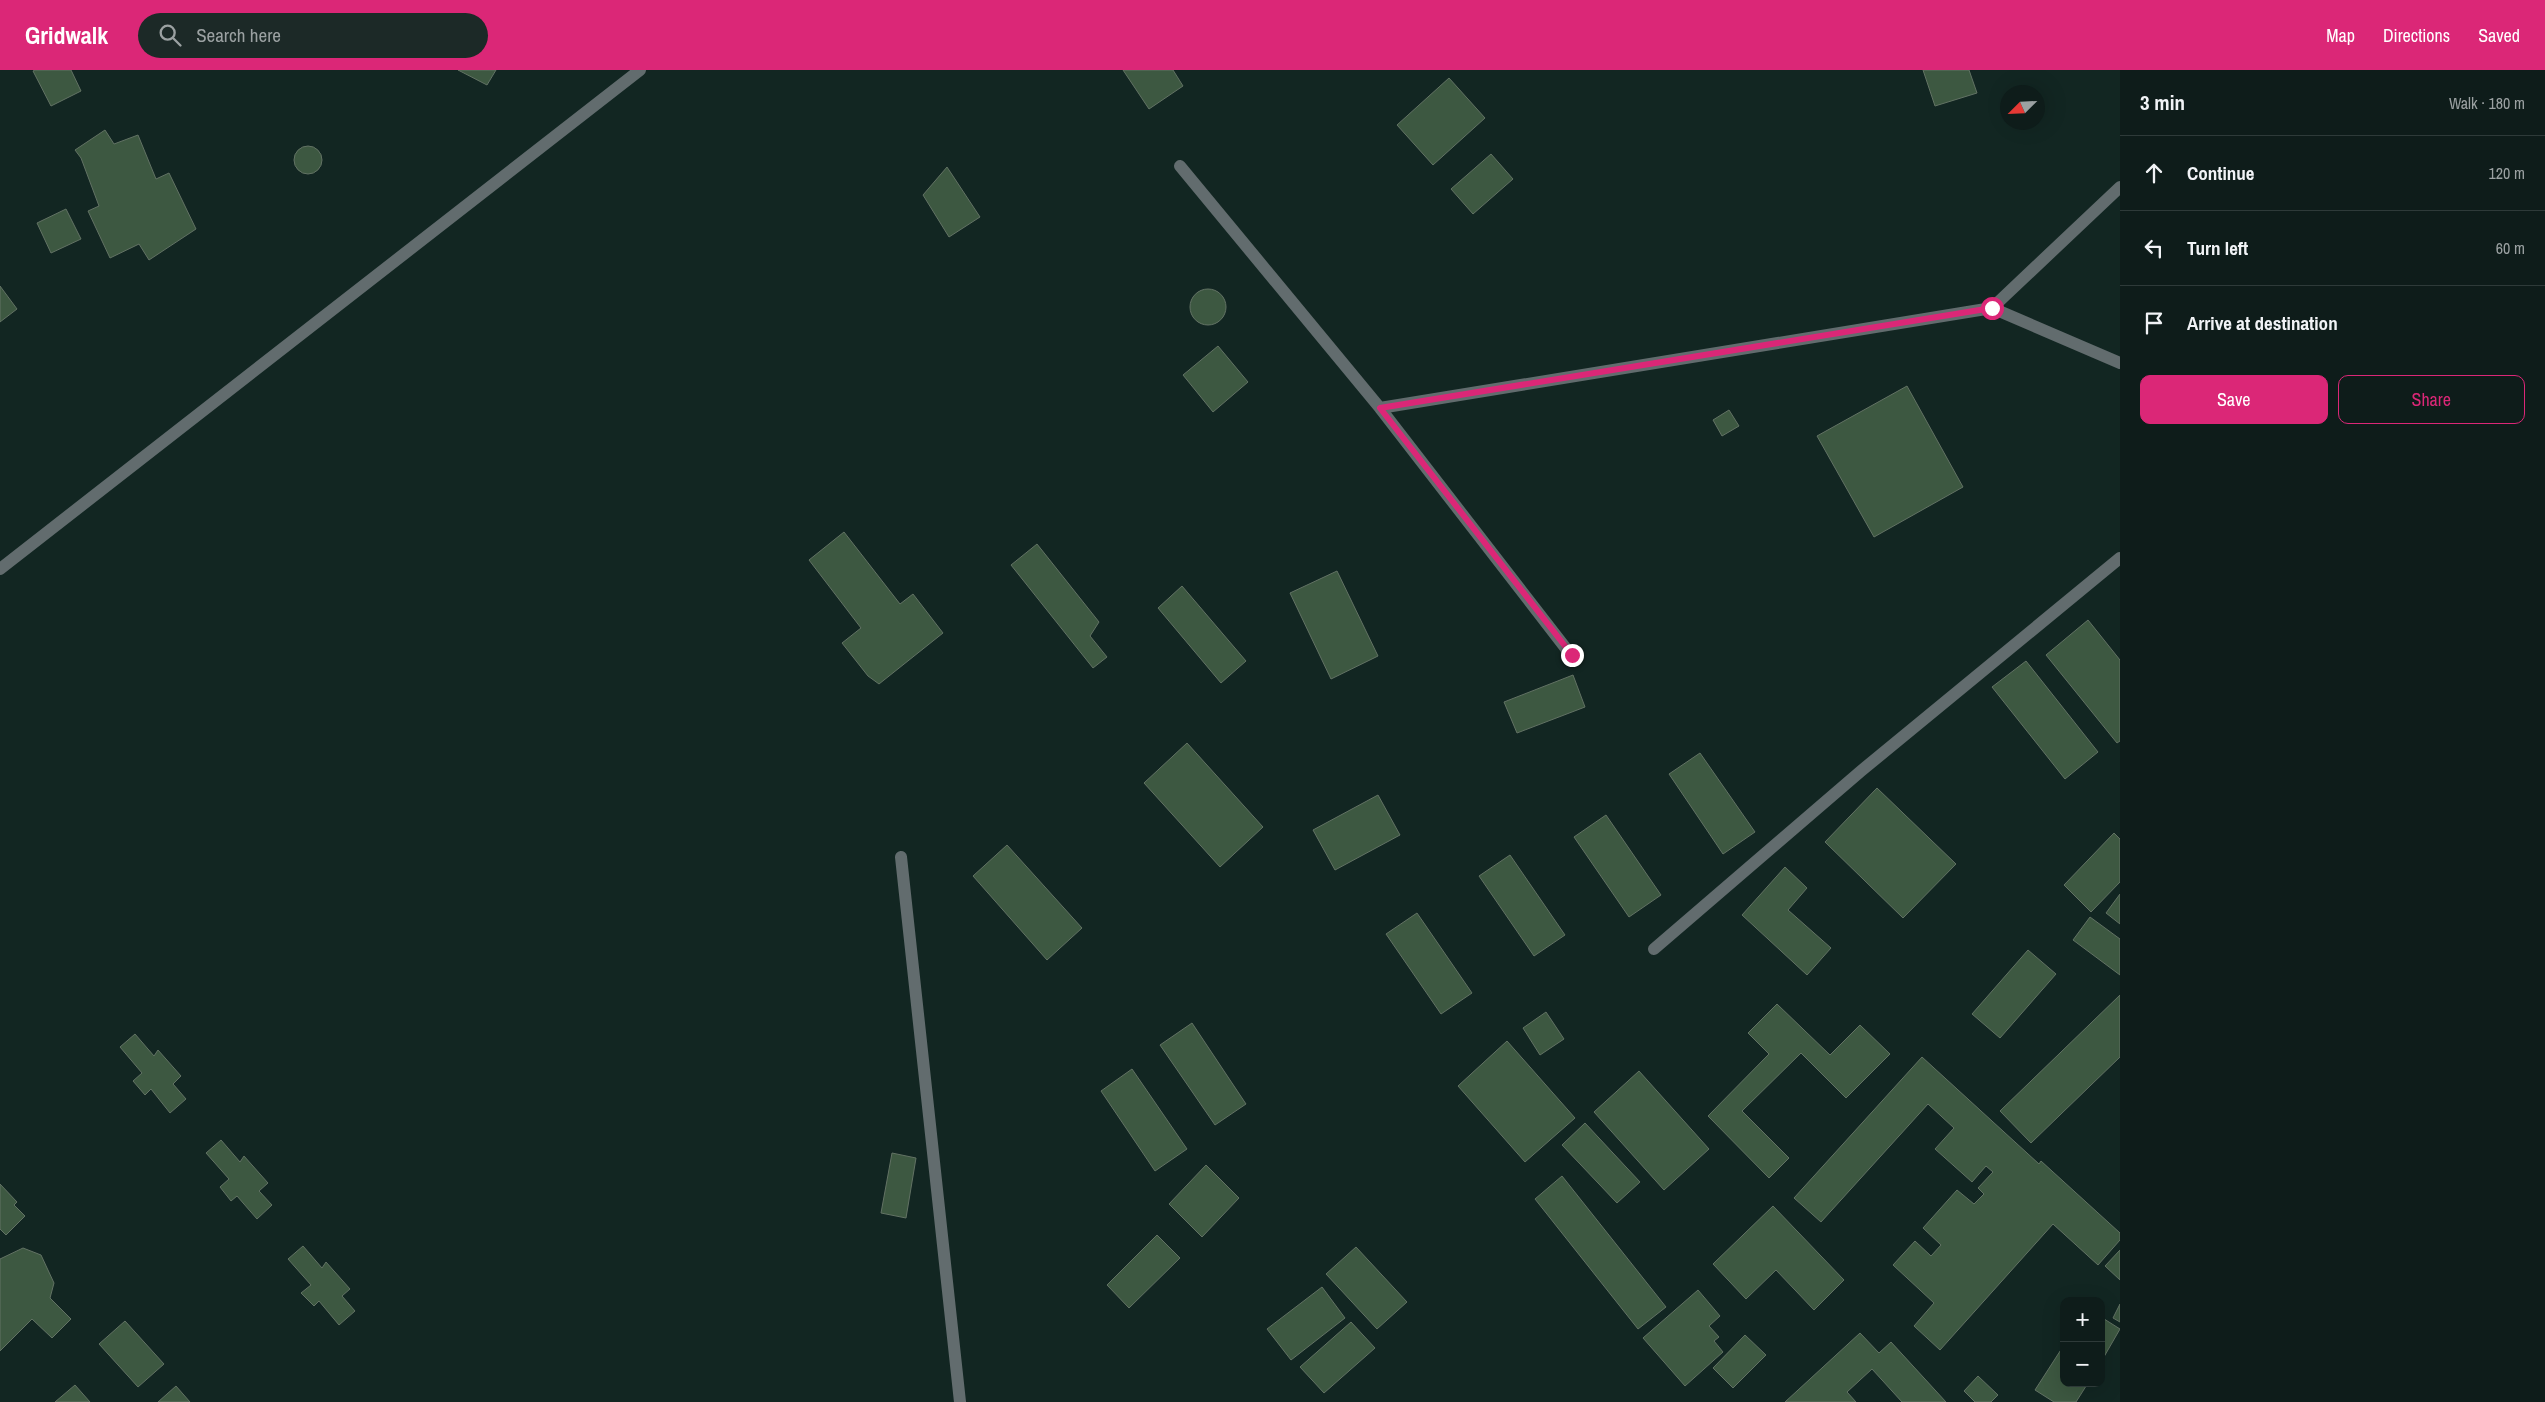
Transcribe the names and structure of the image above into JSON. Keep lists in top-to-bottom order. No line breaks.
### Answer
{"north":"bottom left","page":{"header":"Gridwalk","search":"Search here","nav":["Map","Directions","Saved"],"heading":["3 min","Walk · 180 m"],"list":[["Continue","120 m"],["Turn left","60 m"],"Arrive at destination"],"buttons":["Save","Share"],"map_buttons":["+","−"]}}
